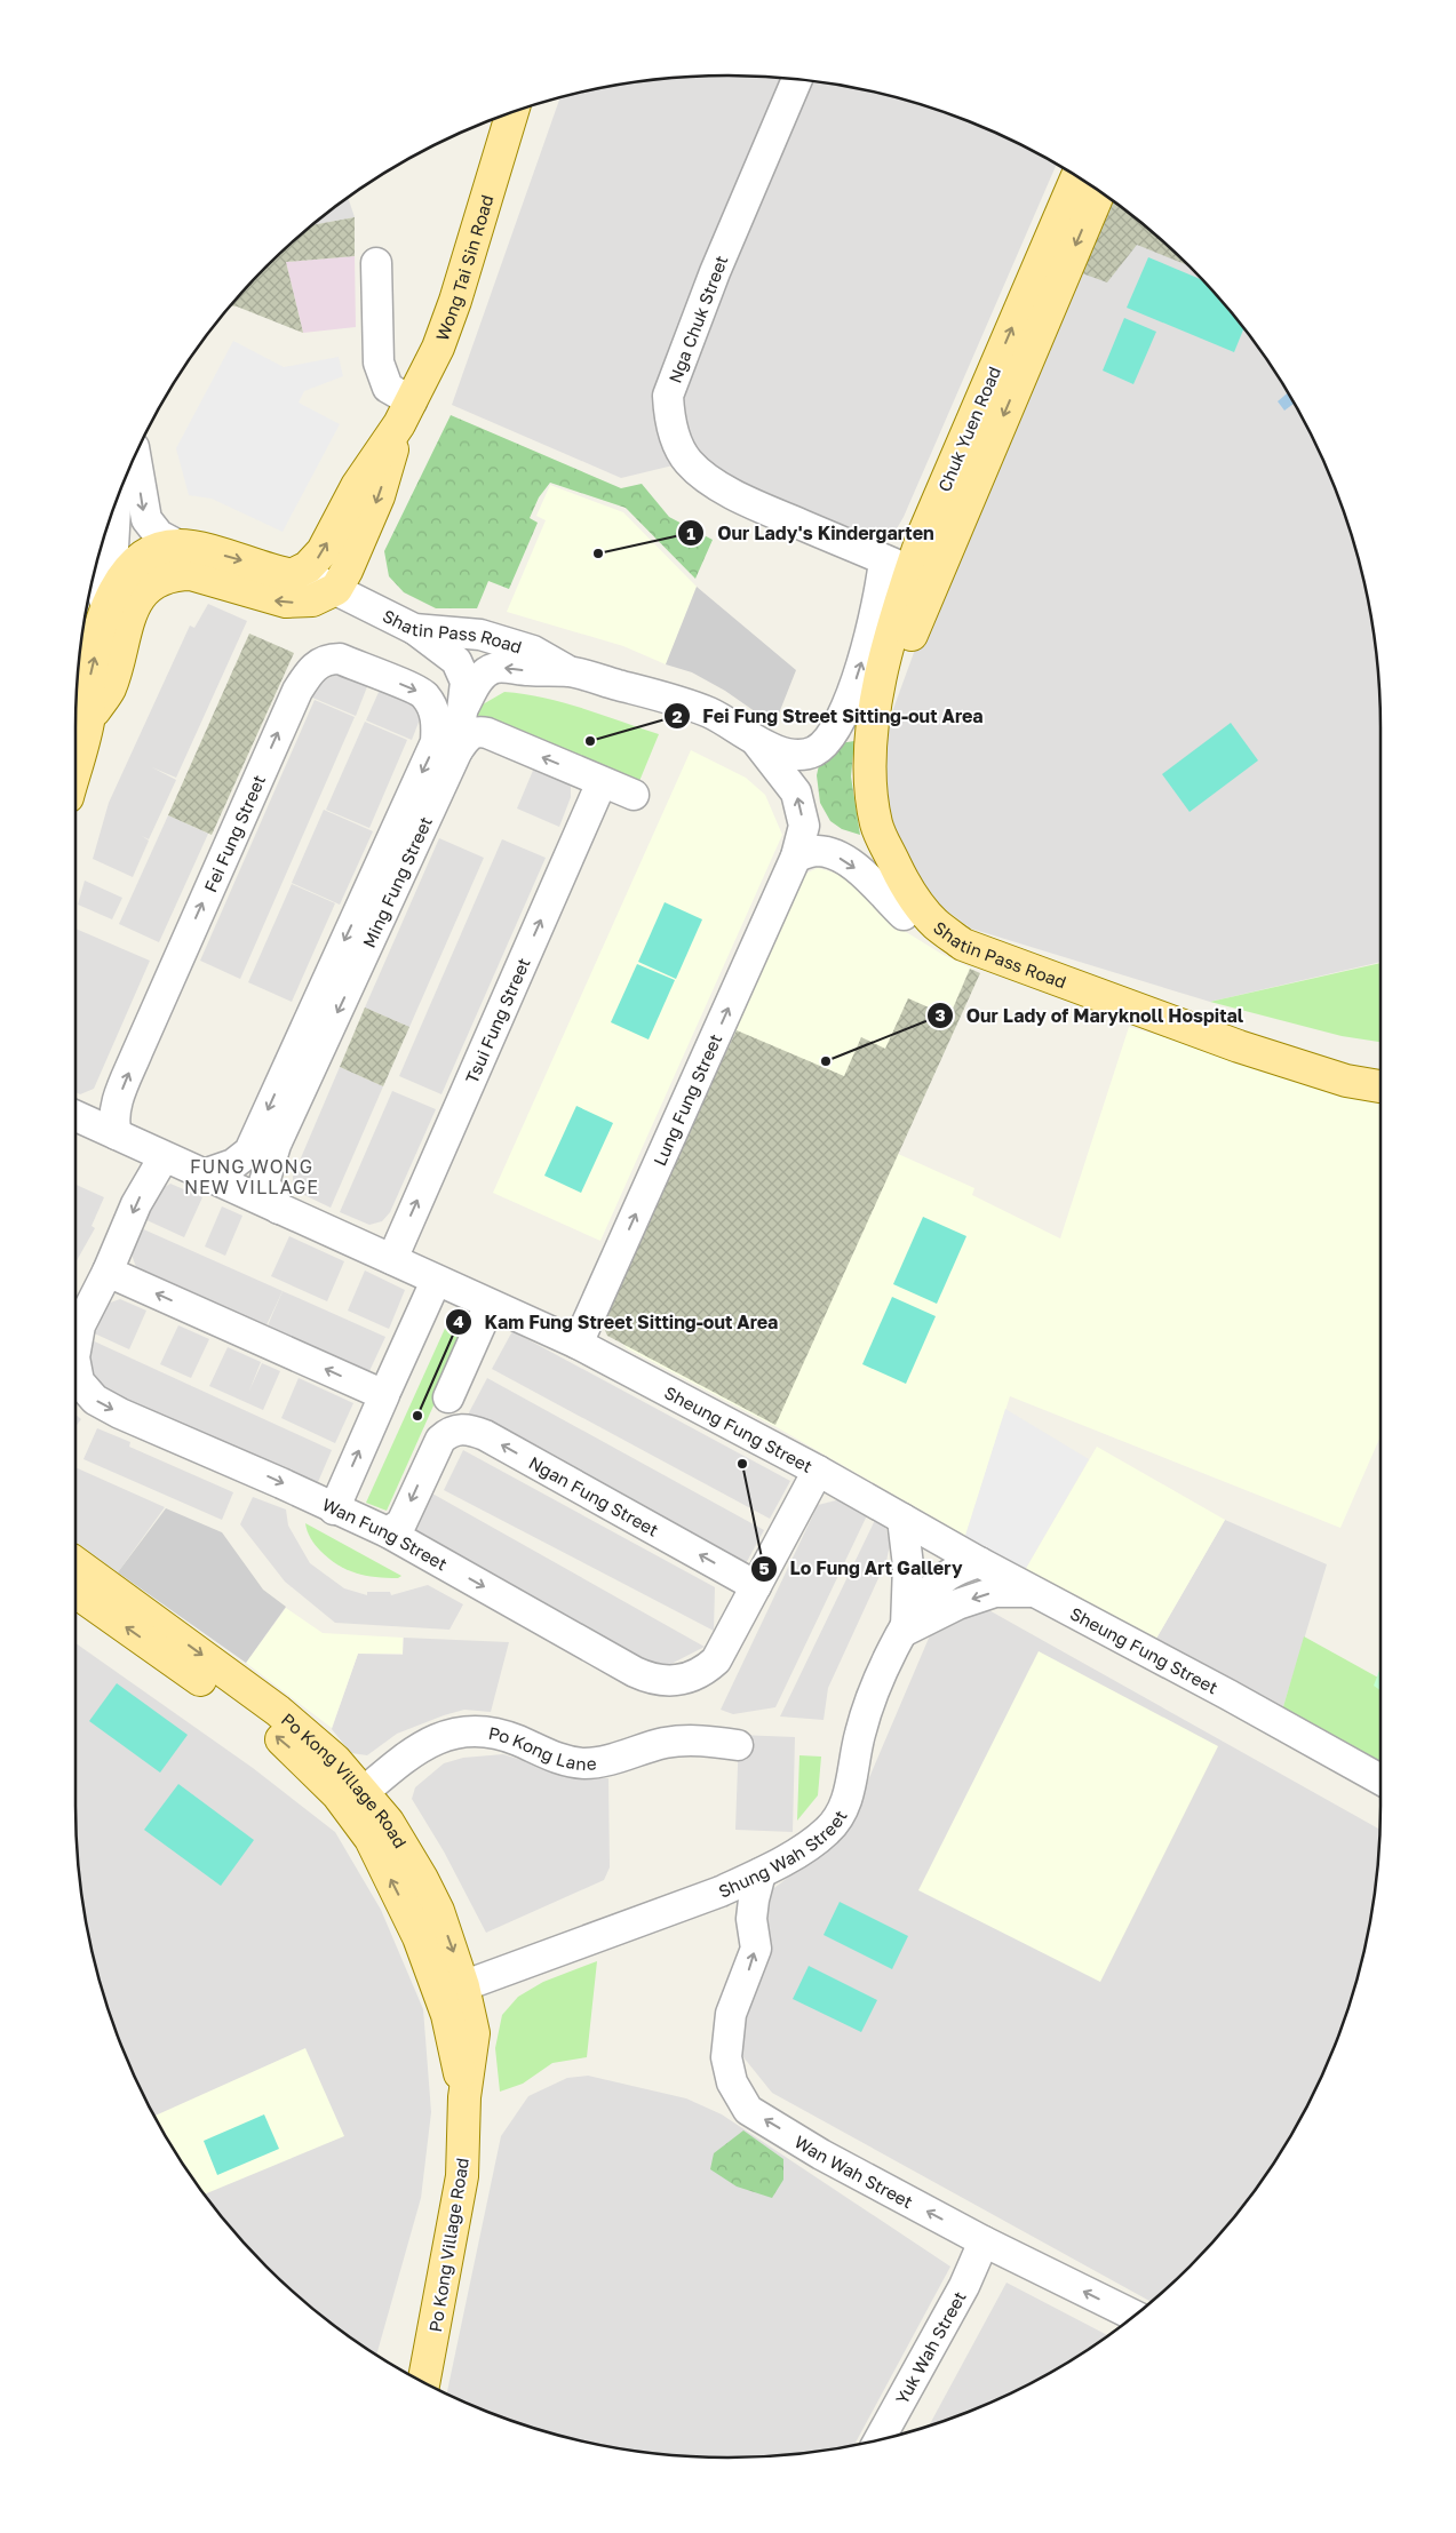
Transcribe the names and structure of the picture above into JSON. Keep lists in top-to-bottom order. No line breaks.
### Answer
{"streets":{"main road":["Wong Tai Sin Road","Chuk Yuen Road","Shatin Pass Road","Po Kong Village Road"],"street":["Nga Chuk Street","Fei Fung Street","Ming Fung Street","Tsui Fung Street","Lung Fung Street","Sheung Fung Street","Ngan Fung Street","Wan Fung Street","Po Kong Lane","Shung Wah Street","Wan Wah Street","Yuk Wah Street"]},"crossings":[["Wong Tai Sin Road","Shatin Pass Road"],["Nga Chuk Street","Chuk Yuen Road"],["Chuk Yuen Road","Shatin Pass Road"],["Shatin Pass Road","Fei Fung Street"],["Shatin Pass Road","Ming Fung Street"],["Shatin Pass Road","Lung Fung Street"],["Fei Fung Street","Ming Fung Street"],["Fei Fung Street","Sheung Fung Street"],["Ming Fung Street","Sheung Fung Street"],["Tsui Fung Street","Sheung Fung Street"],["Lung Fung Street","Sheung Fung Street"],["Sheung Fung Street","Wan Fung Street"],["Sheung Fung Street","Shung Wah Street"],["Ngan Fung Street","Wan Fung Street"],["Po Kong Lane","Po Kong Village Road"],["Po Kong Village Road","Shung Wah Street"],["Shung Wah Street","Wan Wah Street"],["Wan Wah Street","Yuk Wah Street"]],"one_way":["Fei Fung Street","Ming Fung Street","Tsui Fung Street","Lung Fung Street","Wan Wah Street"],"districts":["FUNG WONG NEW VILLAGE"],"places":["Our Lady's Kindergarten","Fei Fung Street Sitting-out Area","Our Lady of Maryknoll Hospital","Kam Fung Street Sitting-out Area","Lo Fung Art Gallery"]}
